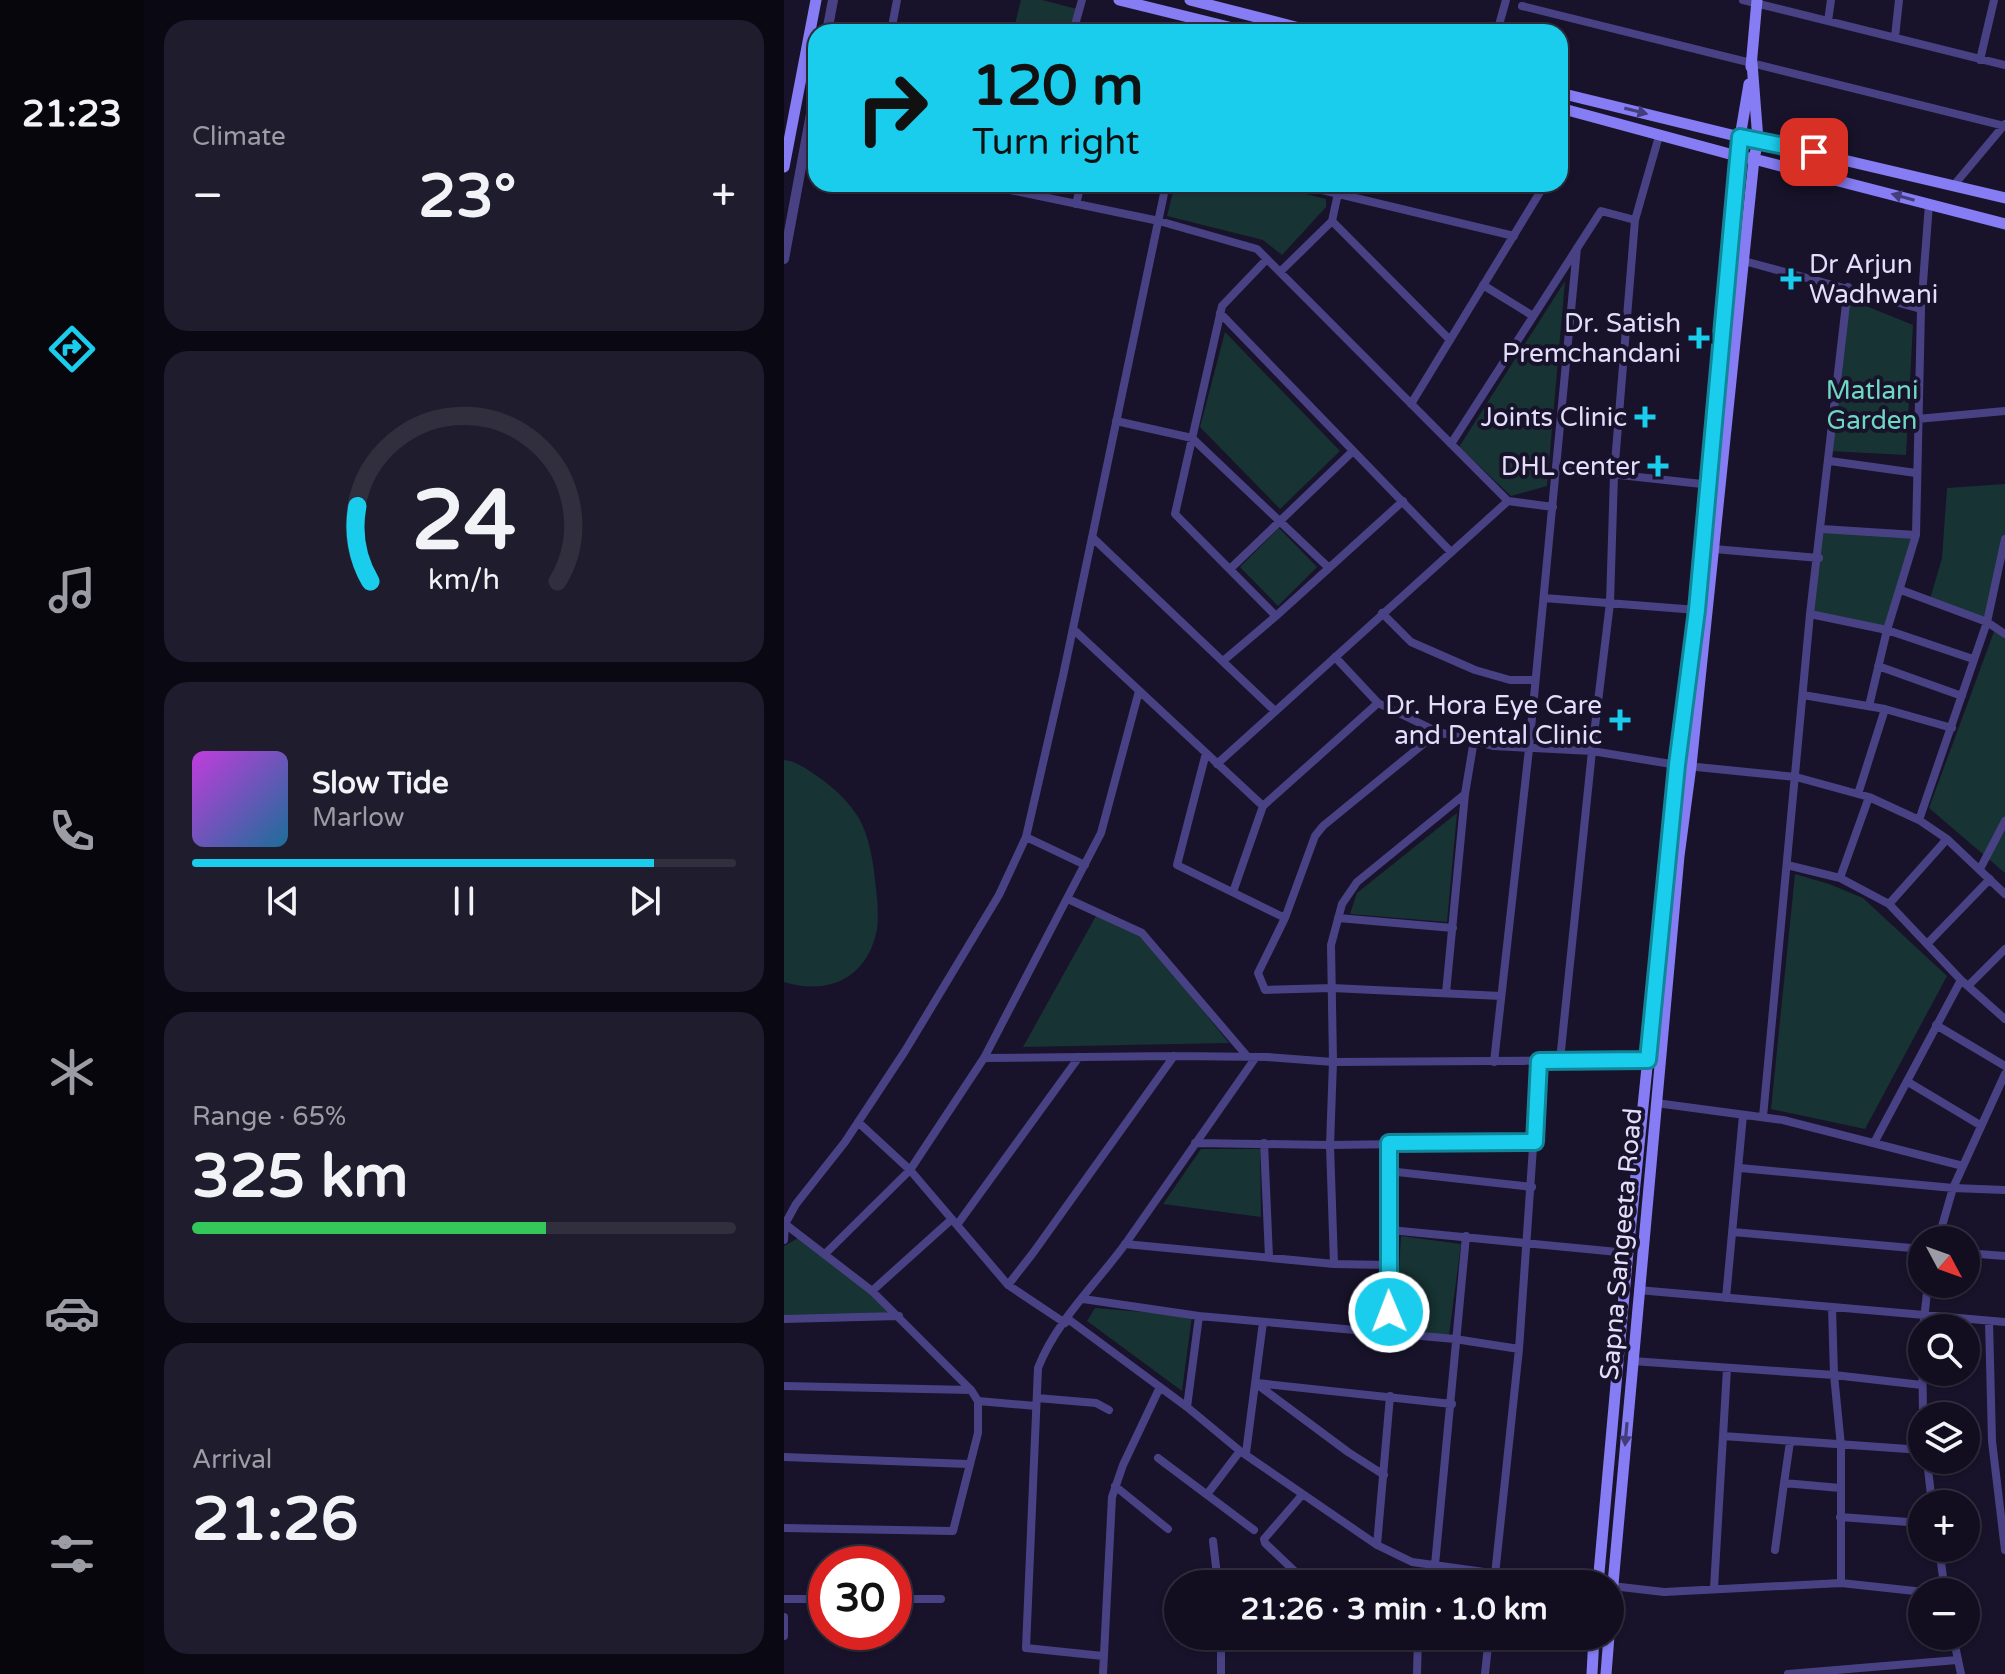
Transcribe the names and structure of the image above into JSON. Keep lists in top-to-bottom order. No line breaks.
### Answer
{"streets":{"main road":["Sapna Sangeeta Road"]},"parks":["Matlani Garden"],"places":{"health":["Dr Arjun Wadhwani","Dr. Satish Premchandani","Joints Clinic","DHL center","Dr. Hora Eye Care and Dental Clinic"]},"north":"bottom right","page":{"tabs":"21:23","tile":["Climate",["Range · 65%","325 km"],["Arrival","21:26"]],"turn":["120 m","Turn right"],"heat":["−","23°","+"],"song":["Slow Tide","Marlow"],"map_buttons":["+","−"],"limit":"30","trip":"21:26 · 3 min · 1.0 km","gauge":["24","km/h"]}}
